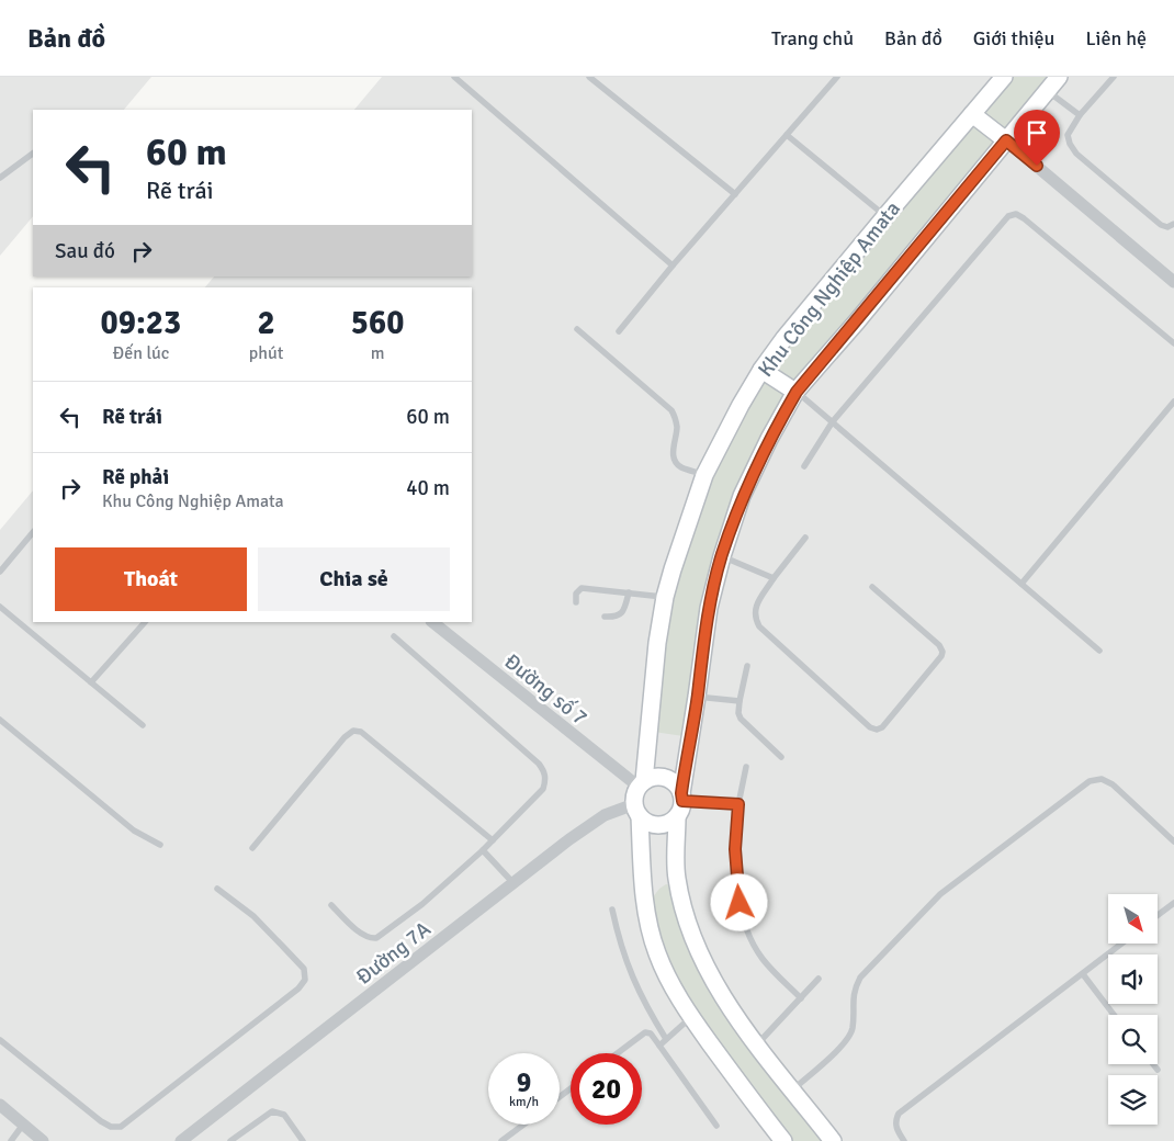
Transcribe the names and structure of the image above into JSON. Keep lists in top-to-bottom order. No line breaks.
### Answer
{"streets":{"street":["Khu Công Nghiệp Amata","Đường số 7","Đường 7A"]},"crossings":[["Khu Công Nghiệp Amata","Đường số 7"],["Khu Công Nghiệp Amata","Đường 7A"],["Đường số 7","Đường 7A"]],"north":"bottom right","page":{"header":"Bản đồ","nav":["Trang chủ","Bản đồ","Giới thiệu","Liên hệ"],"turn":["60 m","Rẽ trái"],"then":"Sau đó","eta":["09:23","Đến lúc","2","phút","560","m"],"list":[{"name":"Rẽ trái","value":"60 m"},{"name":"Rẽ phải","note":"Khu Công Nghiệp Amata","value":"40 m"}],"buttons":["Thoát","Chia sẻ"],"speed":"9 km/h","limit":"20"}}
